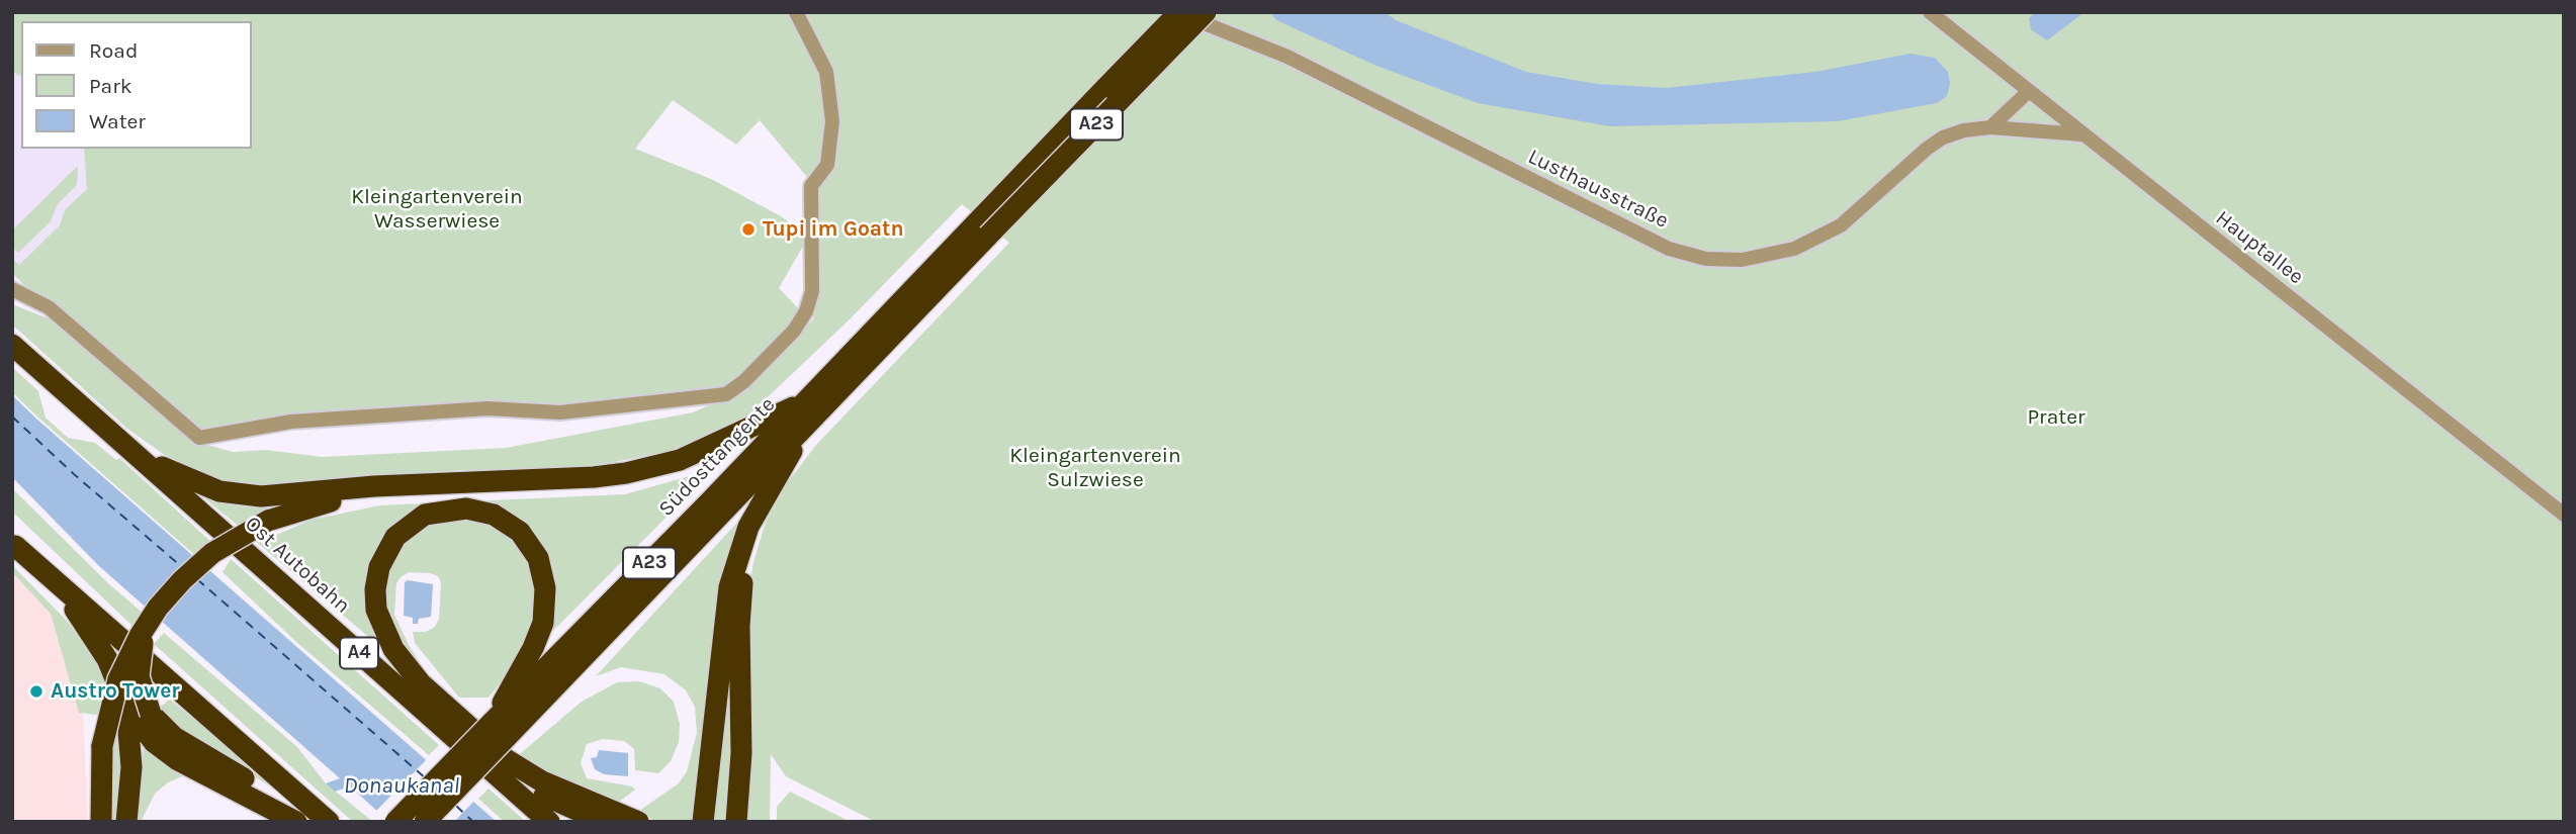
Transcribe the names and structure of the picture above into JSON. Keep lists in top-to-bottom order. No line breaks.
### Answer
{"streets":{"highway":["A23","Südosttangente","Ost Autobahn","A4"],"street":["Lusthausstraße","Hauptallee"]},"crossings":[["A23","Lusthausstraße"],["A23","Südosttangente"],["Lusthausstraße","Hauptallee"]],"water":["Donaukanal"],"parks":["Kleingartenverein Wasserwiese","Prater","Kleingartenverein Sulzwiese"],"places":["Tupi im Goatn","Austro Tower"],"legend":["Road","Park","Water"]}
